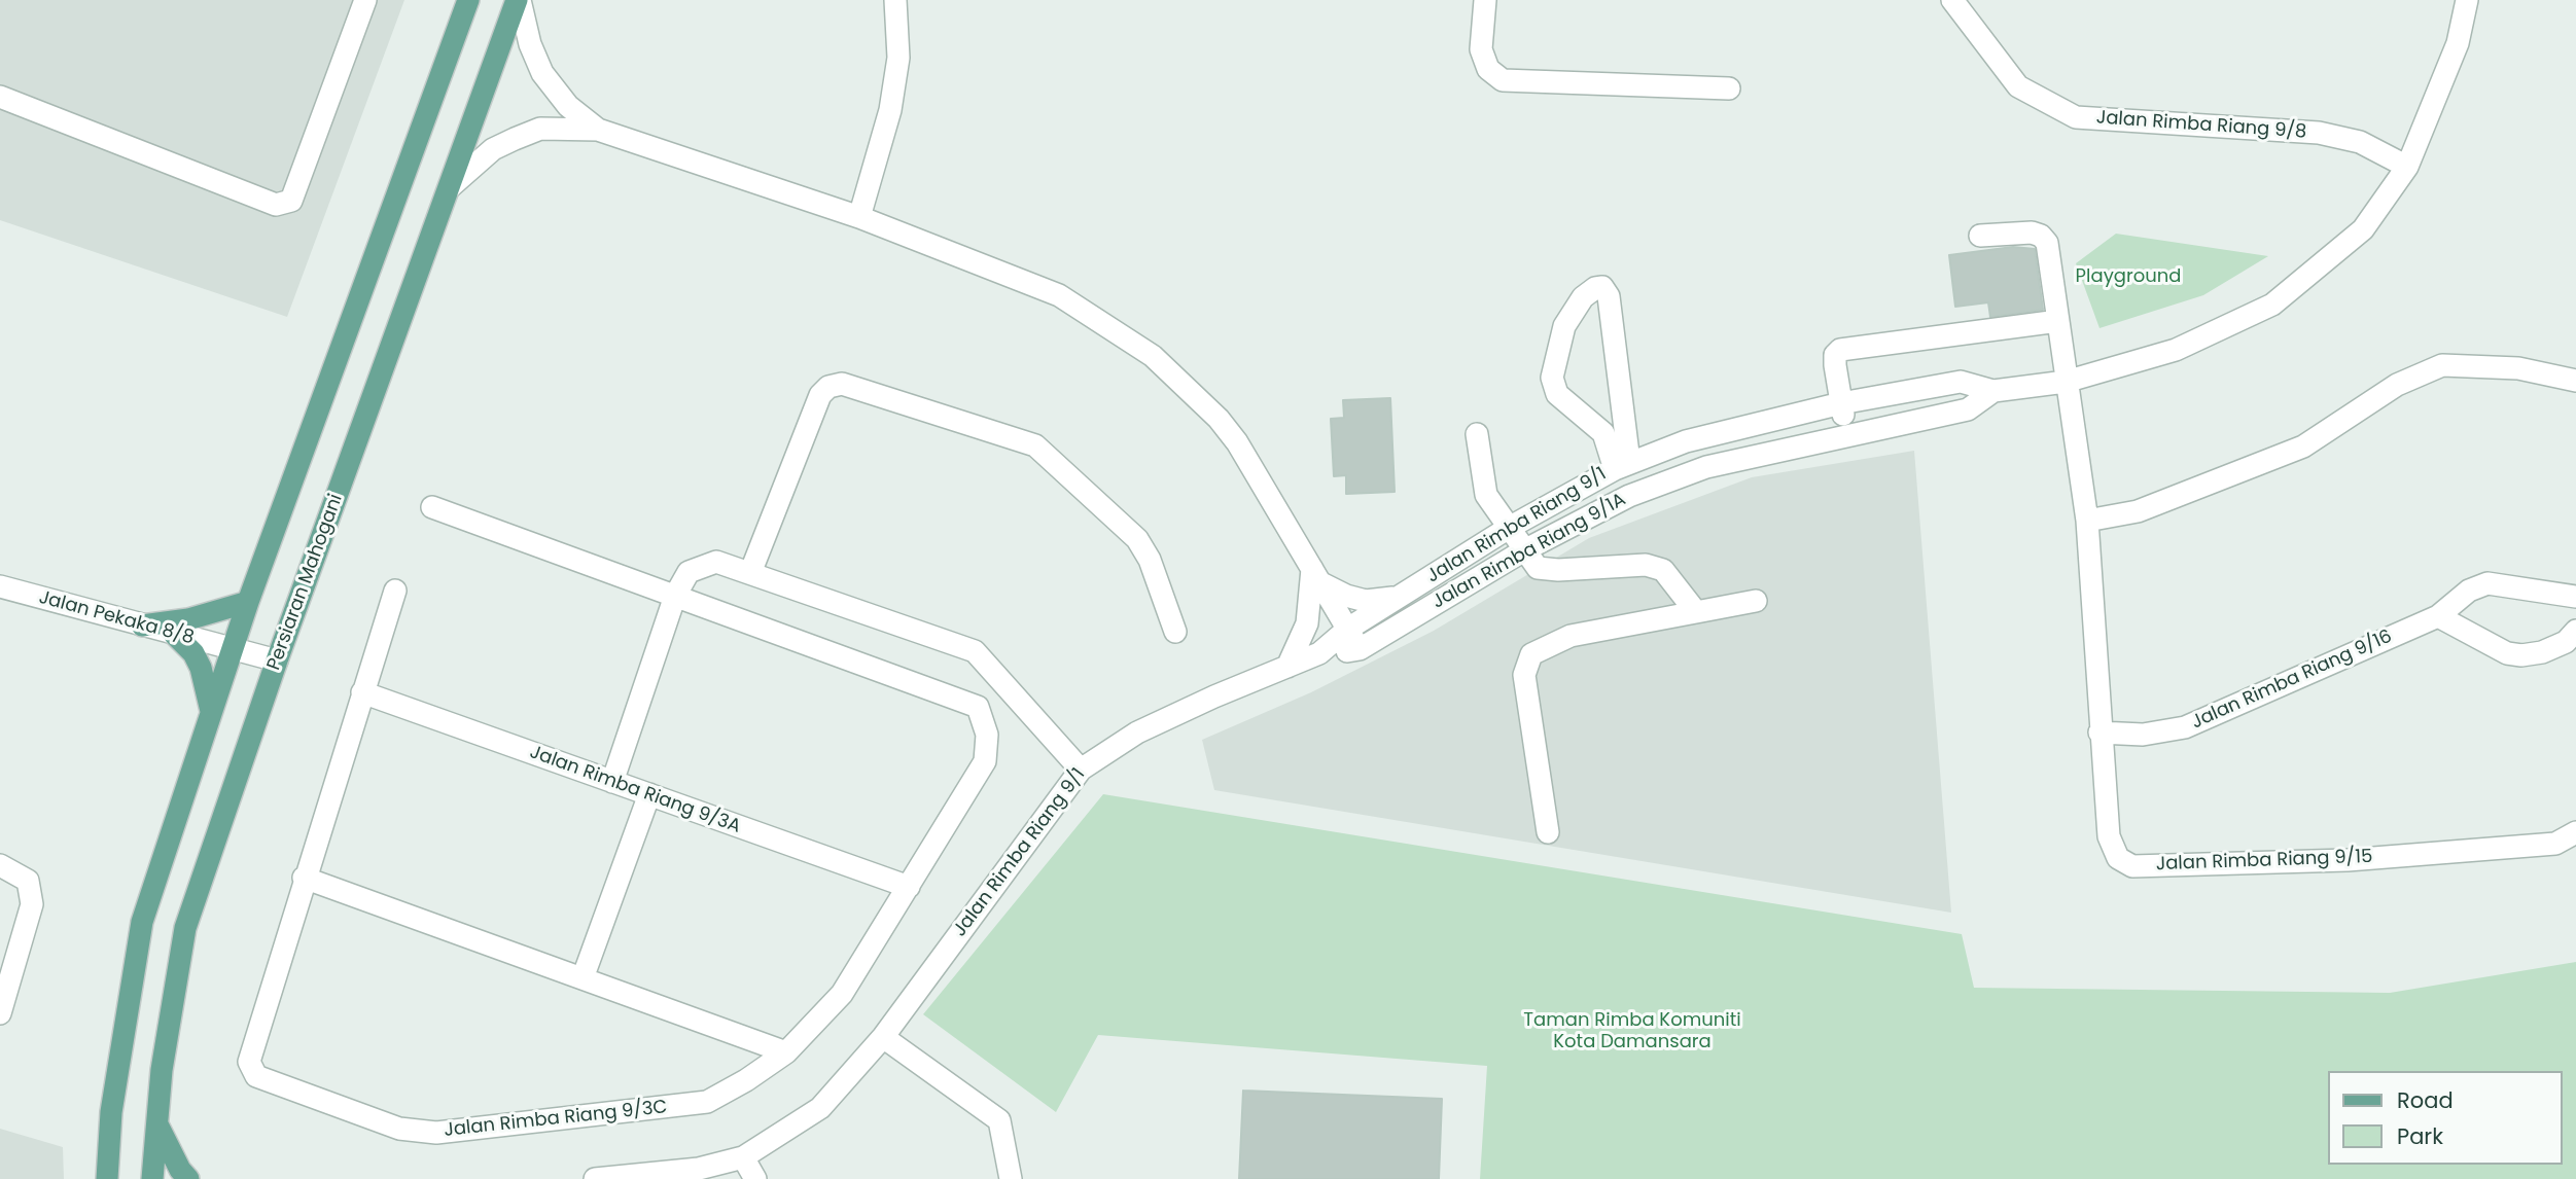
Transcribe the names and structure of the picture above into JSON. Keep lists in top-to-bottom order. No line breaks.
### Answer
{"streets":{"main road":["Persiaran Mahogani"],"street":["Jalan Rimba Riang 9/8","Jalan Rimba Riang 9/1","Jalan Rimba Riang 9/1A","Jalan Pekaka 8/8","Jalan Rimba Riang 9/16","Jalan Rimba Riang 9/3A","Jalan Rimba Riang 9/15","Jalan Rimba Riang 9/3C"]},"crossings":[["Jalan Rimba Riang 9/8","Jalan Rimba Riang 9/1"],["Jalan Rimba Riang 9/1","Jalan Rimba Riang 9/1A"],["Jalan Rimba Riang 9/1","Jalan Rimba Riang 9/15"],["Persiaran Mahogani","Jalan Pekaka 8/8"],["Jalan Rimba Riang 9/16","Jalan Rimba Riang 9/15"]],"parks":["Playground","Taman Rimba Komuniti Kota Damansara"],"legend":["Road","Park"]}
